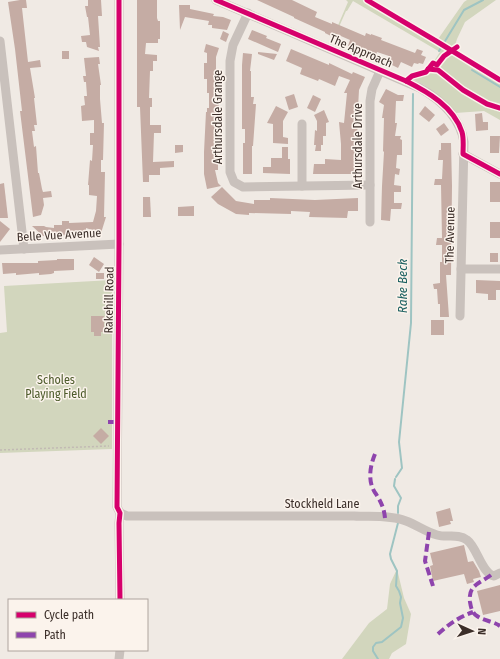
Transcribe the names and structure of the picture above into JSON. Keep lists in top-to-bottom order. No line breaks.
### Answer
{"streets":{"street":["The Approach","Arthursdale Grange","Arthursdale Drive","Belle Vue Avenue","The Avenue","Rakehill Road","Stockheld Lane"]},"crossings":[["The Approach","Arthursdale Grange"],["The Approach","Arthursdale Drive"],["The Approach","The Avenue"],["Arthursdale Grange","Arthursdale Drive"],["Belle Vue Avenue","Rakehill Road"],["Rakehill Road","Stockheld Lane"]],"water":["Rake Beck"],"parks":["Scholes Playing Field"],"legend":["Cycle path","Path"],"north":"right"}
